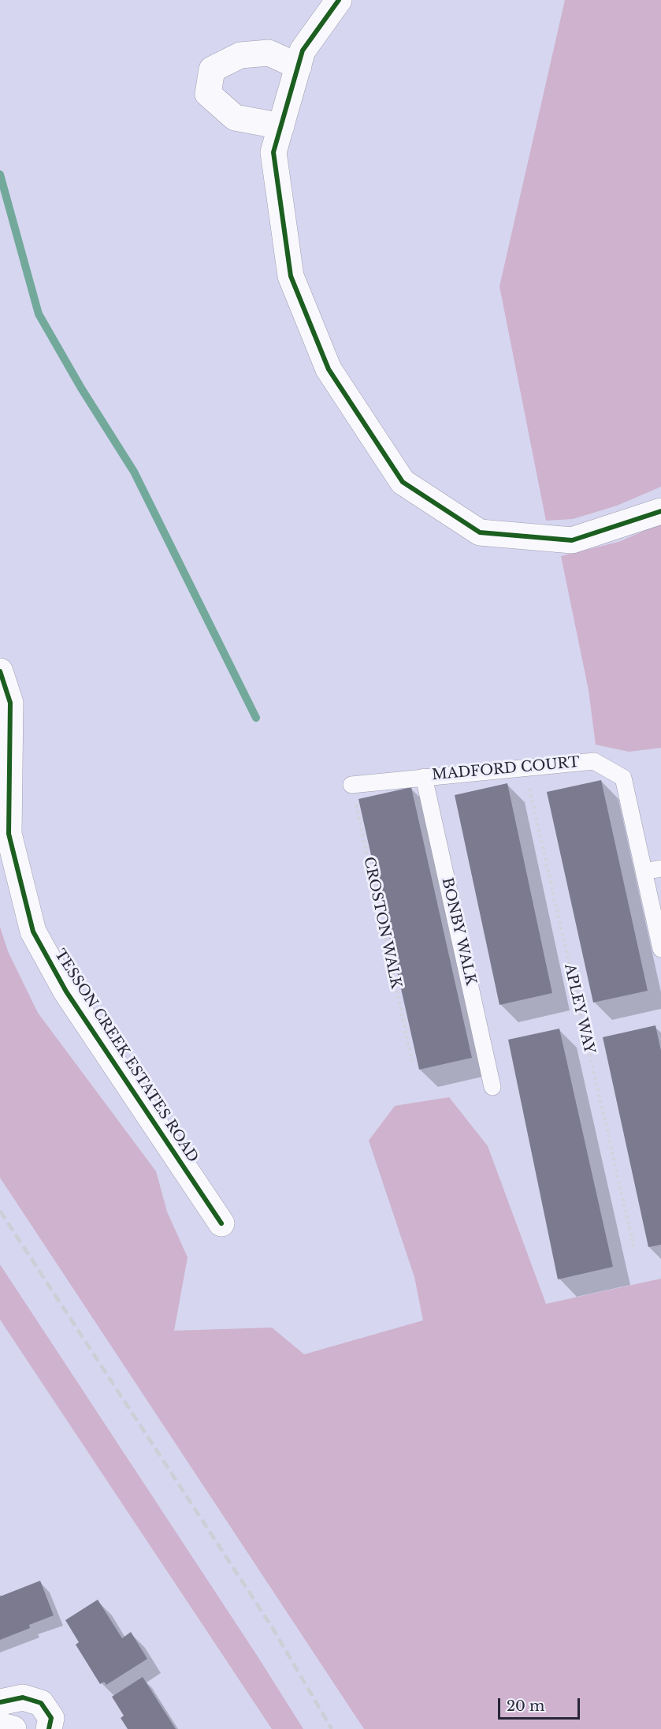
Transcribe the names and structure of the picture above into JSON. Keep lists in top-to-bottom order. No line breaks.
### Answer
{"streets":{"street":["TESSON CREEK ESTATES ROAD"],"lane":["MADFORD COURT","BONBY WALK"],"path":["CROSTON WALK","APLEY WAY"]},"crossings":[["MADFORD COURT","CROSTON WALK"],["MADFORD COURT","BONBY WALK"],["MADFORD COURT","APLEY WAY"]],"scale_bar":"20 m"}
